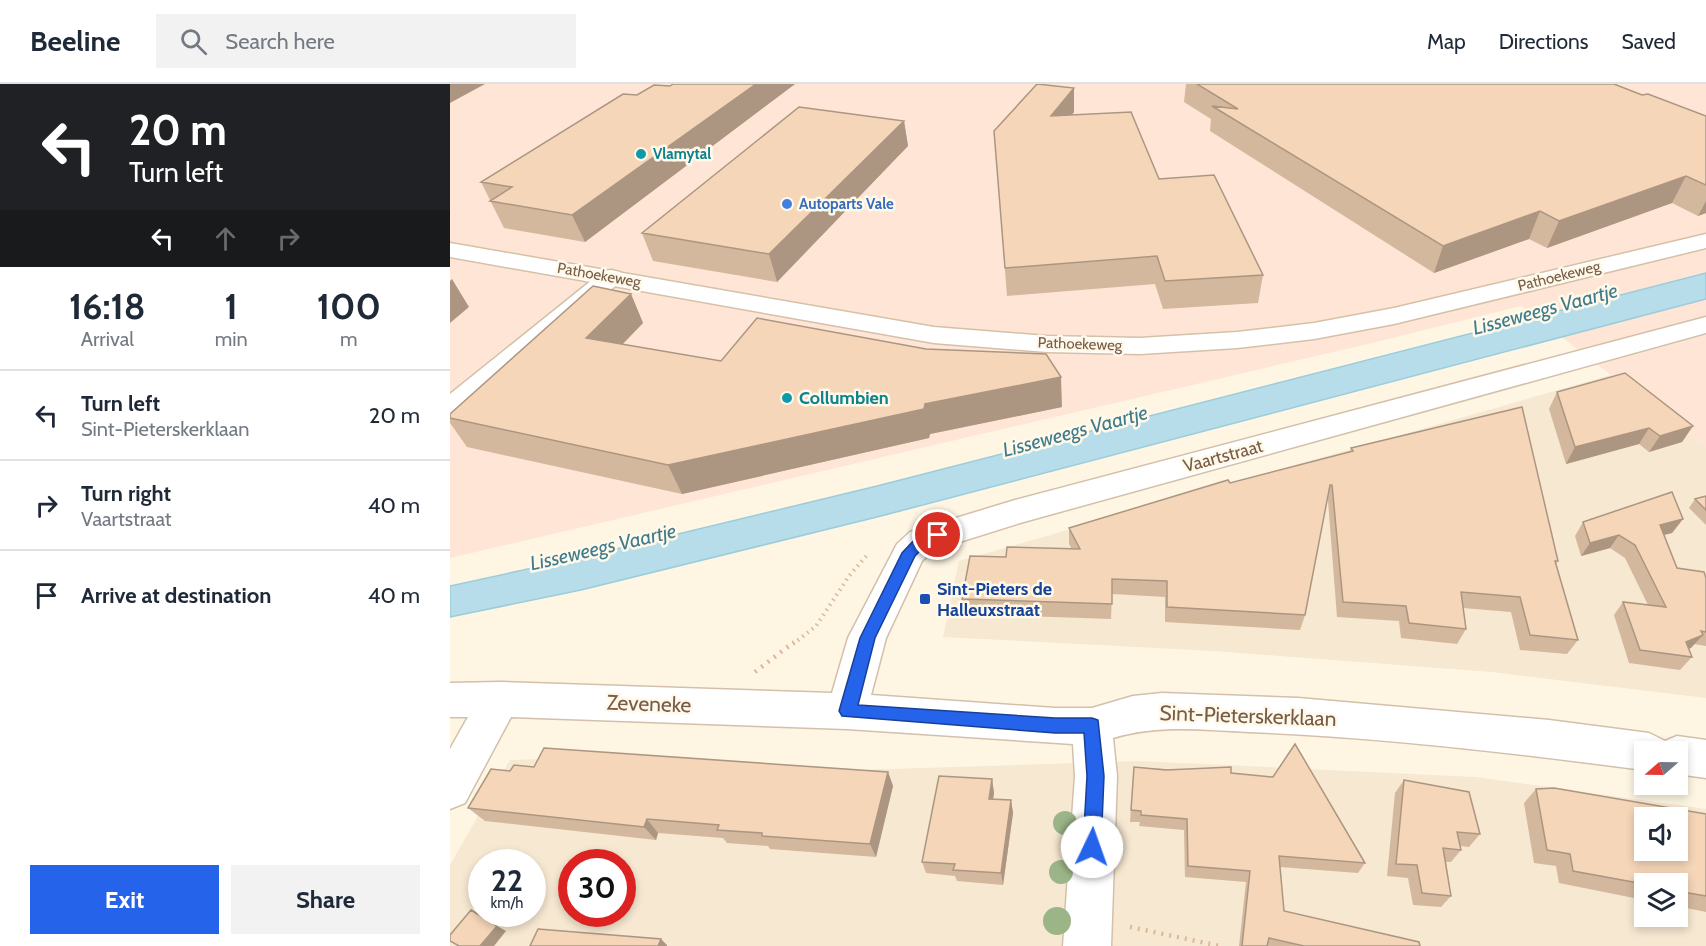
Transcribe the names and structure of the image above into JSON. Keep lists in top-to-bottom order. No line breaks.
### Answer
{"streets":{"street":["Pathoekeweg","Vaartstraat","Zeveneke","Sint-Pieterskerklaan"]},"crossings":[["Vaartstraat","Zeveneke"],["Vaartstraat","Sint-Pieterskerklaan"],["Zeveneke","Sint-Pieterskerklaan"]],"water":["Lisseweegs Vaartje"],"places":{"other":["Vlamytal","Autoparts Vale","Collumbien"],"transit":["Sint-Pieters de Halleuxstraat"]},"north":"left","page":{"header":"Beeline","search":"Search here","nav":["Map","Directions","Saved"],"turn":["20 m","Turn left"],"eta":["16:18","Arrival","1","min","100","m"],"list":[{"name":"Turn left","note":"Sint-Pieterskerklaan","value":"20 m"},{"name":"Turn right","note":"Vaartstraat","value":"40 m"},{"name":"Arrive at destination","value":"40 m"}],"speed":"22 km/h","limit":"30","buttons":["Exit","Share"]}}
